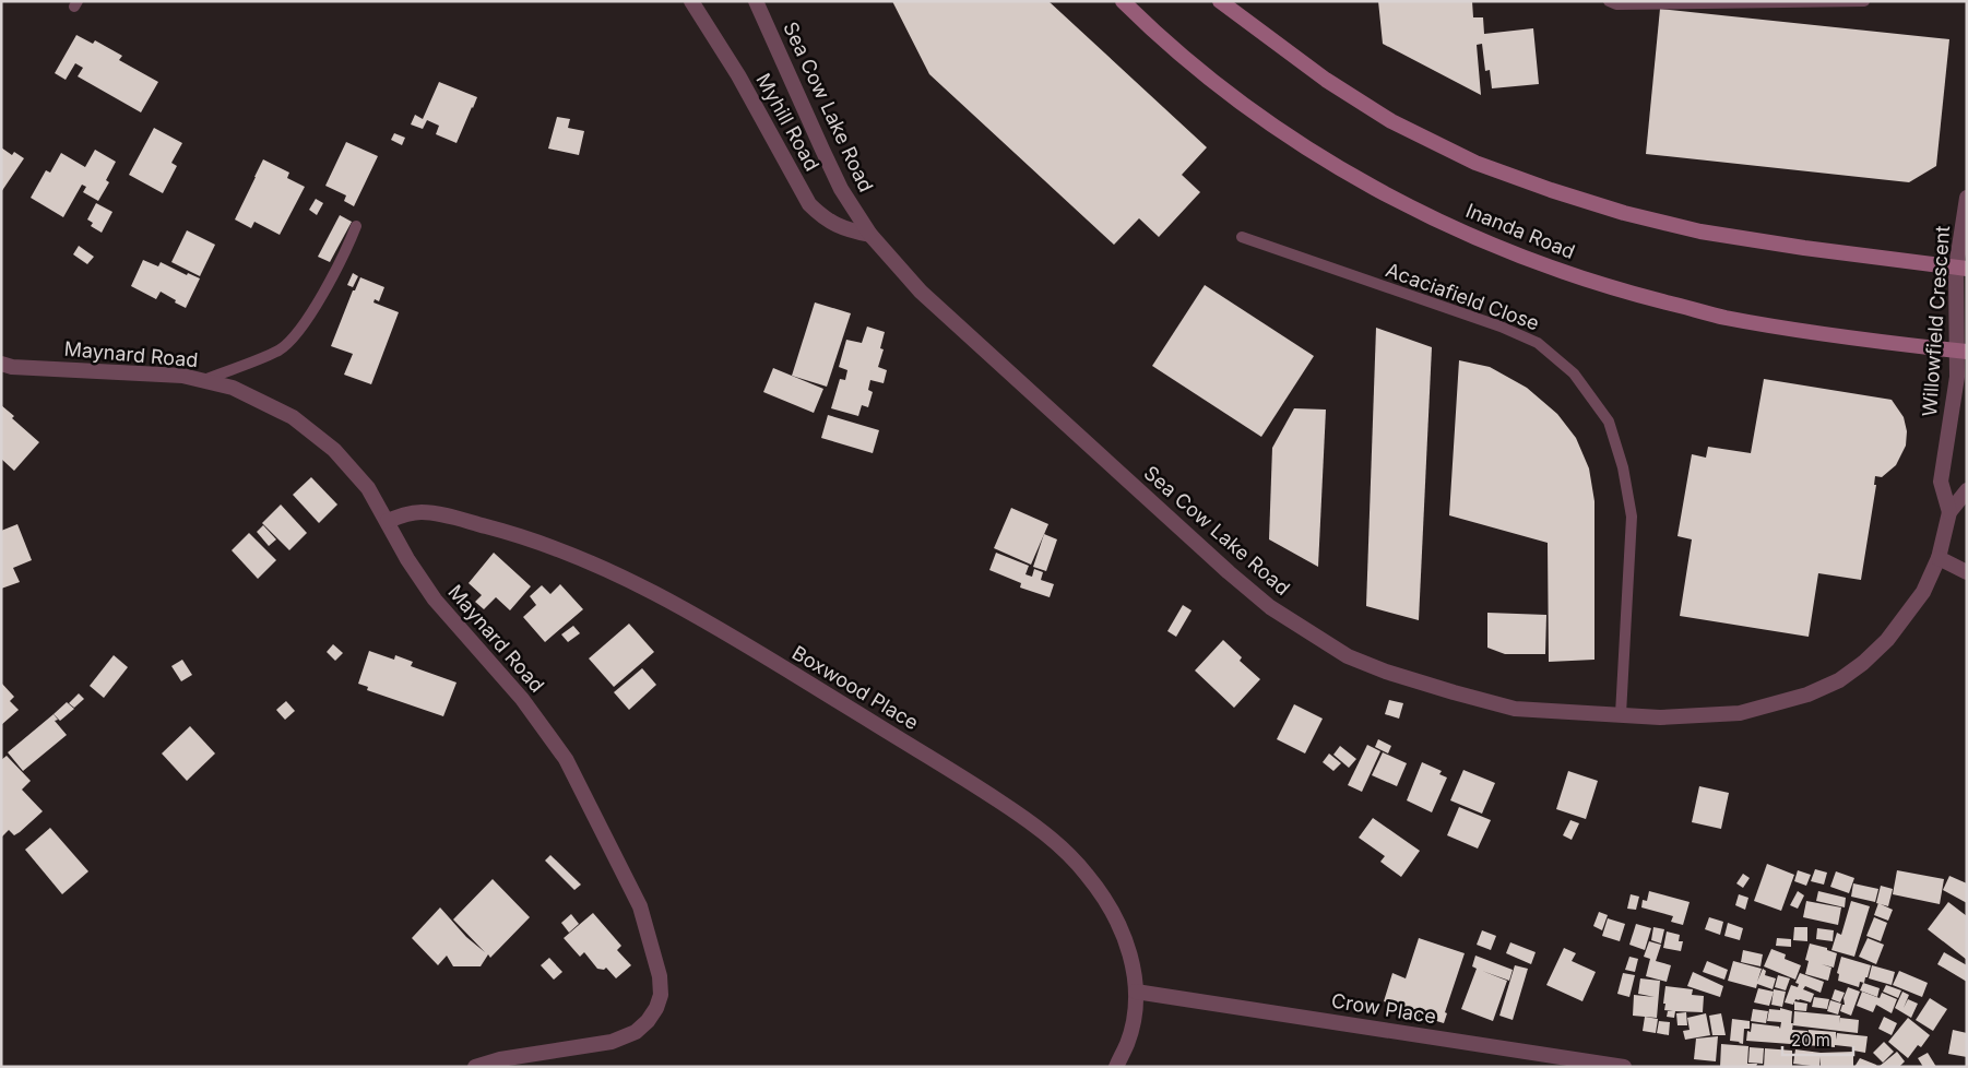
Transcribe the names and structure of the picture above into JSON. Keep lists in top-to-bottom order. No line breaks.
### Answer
{"streets":{"main road":["Inanda Road"],"street":["Sea Cow Lake Road","Myhill Road","Willowfield Crescent","Maynard Road","Boxwood Place","Crow Place"],"lane":["Acaciafield Close"]},"crossings":[["Sea Cow Lake Road","Myhill Road"],["Sea Cow Lake Road","Acaciafield Close"],["Inanda Road","Willowfield Crescent"],["Maynard Road","Boxwood Place"],["Boxwood Place","Crow Place"]],"scale_bar":"20 m"}
